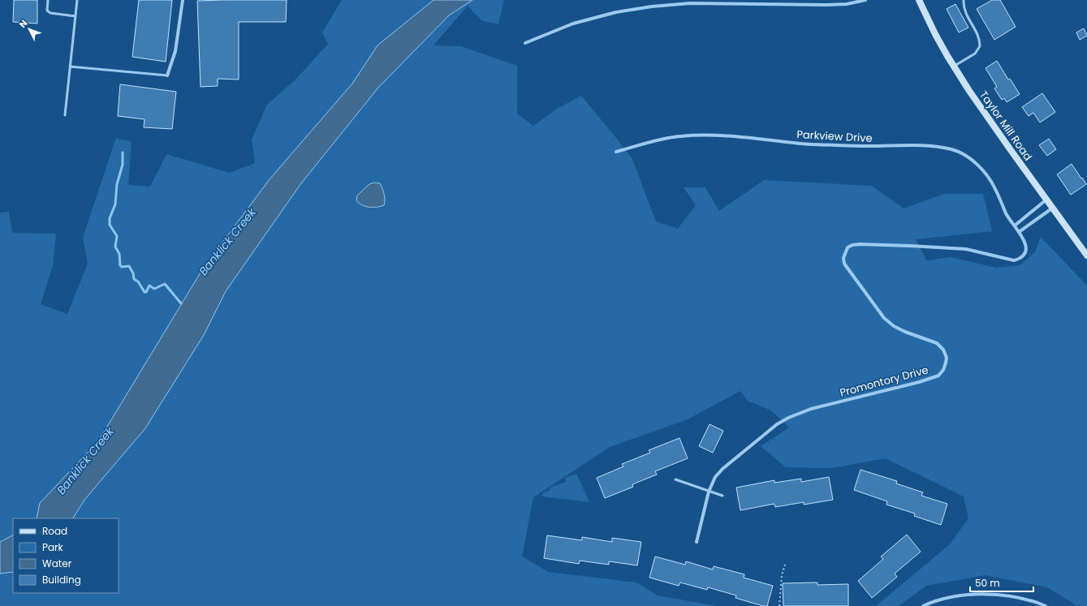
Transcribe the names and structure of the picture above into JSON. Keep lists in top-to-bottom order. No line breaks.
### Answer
{"streets":{"main road":["Taylor Mill Road"],"street":["Parkview Drive","Promontory Drive"]},"crossings":[["Parkview Drive","Promontory Drive"]],"water":["Banklick Creek"],"legend":["Road","Park","Water","Building"],"scale_bar":"50 m","north":"top left"}
